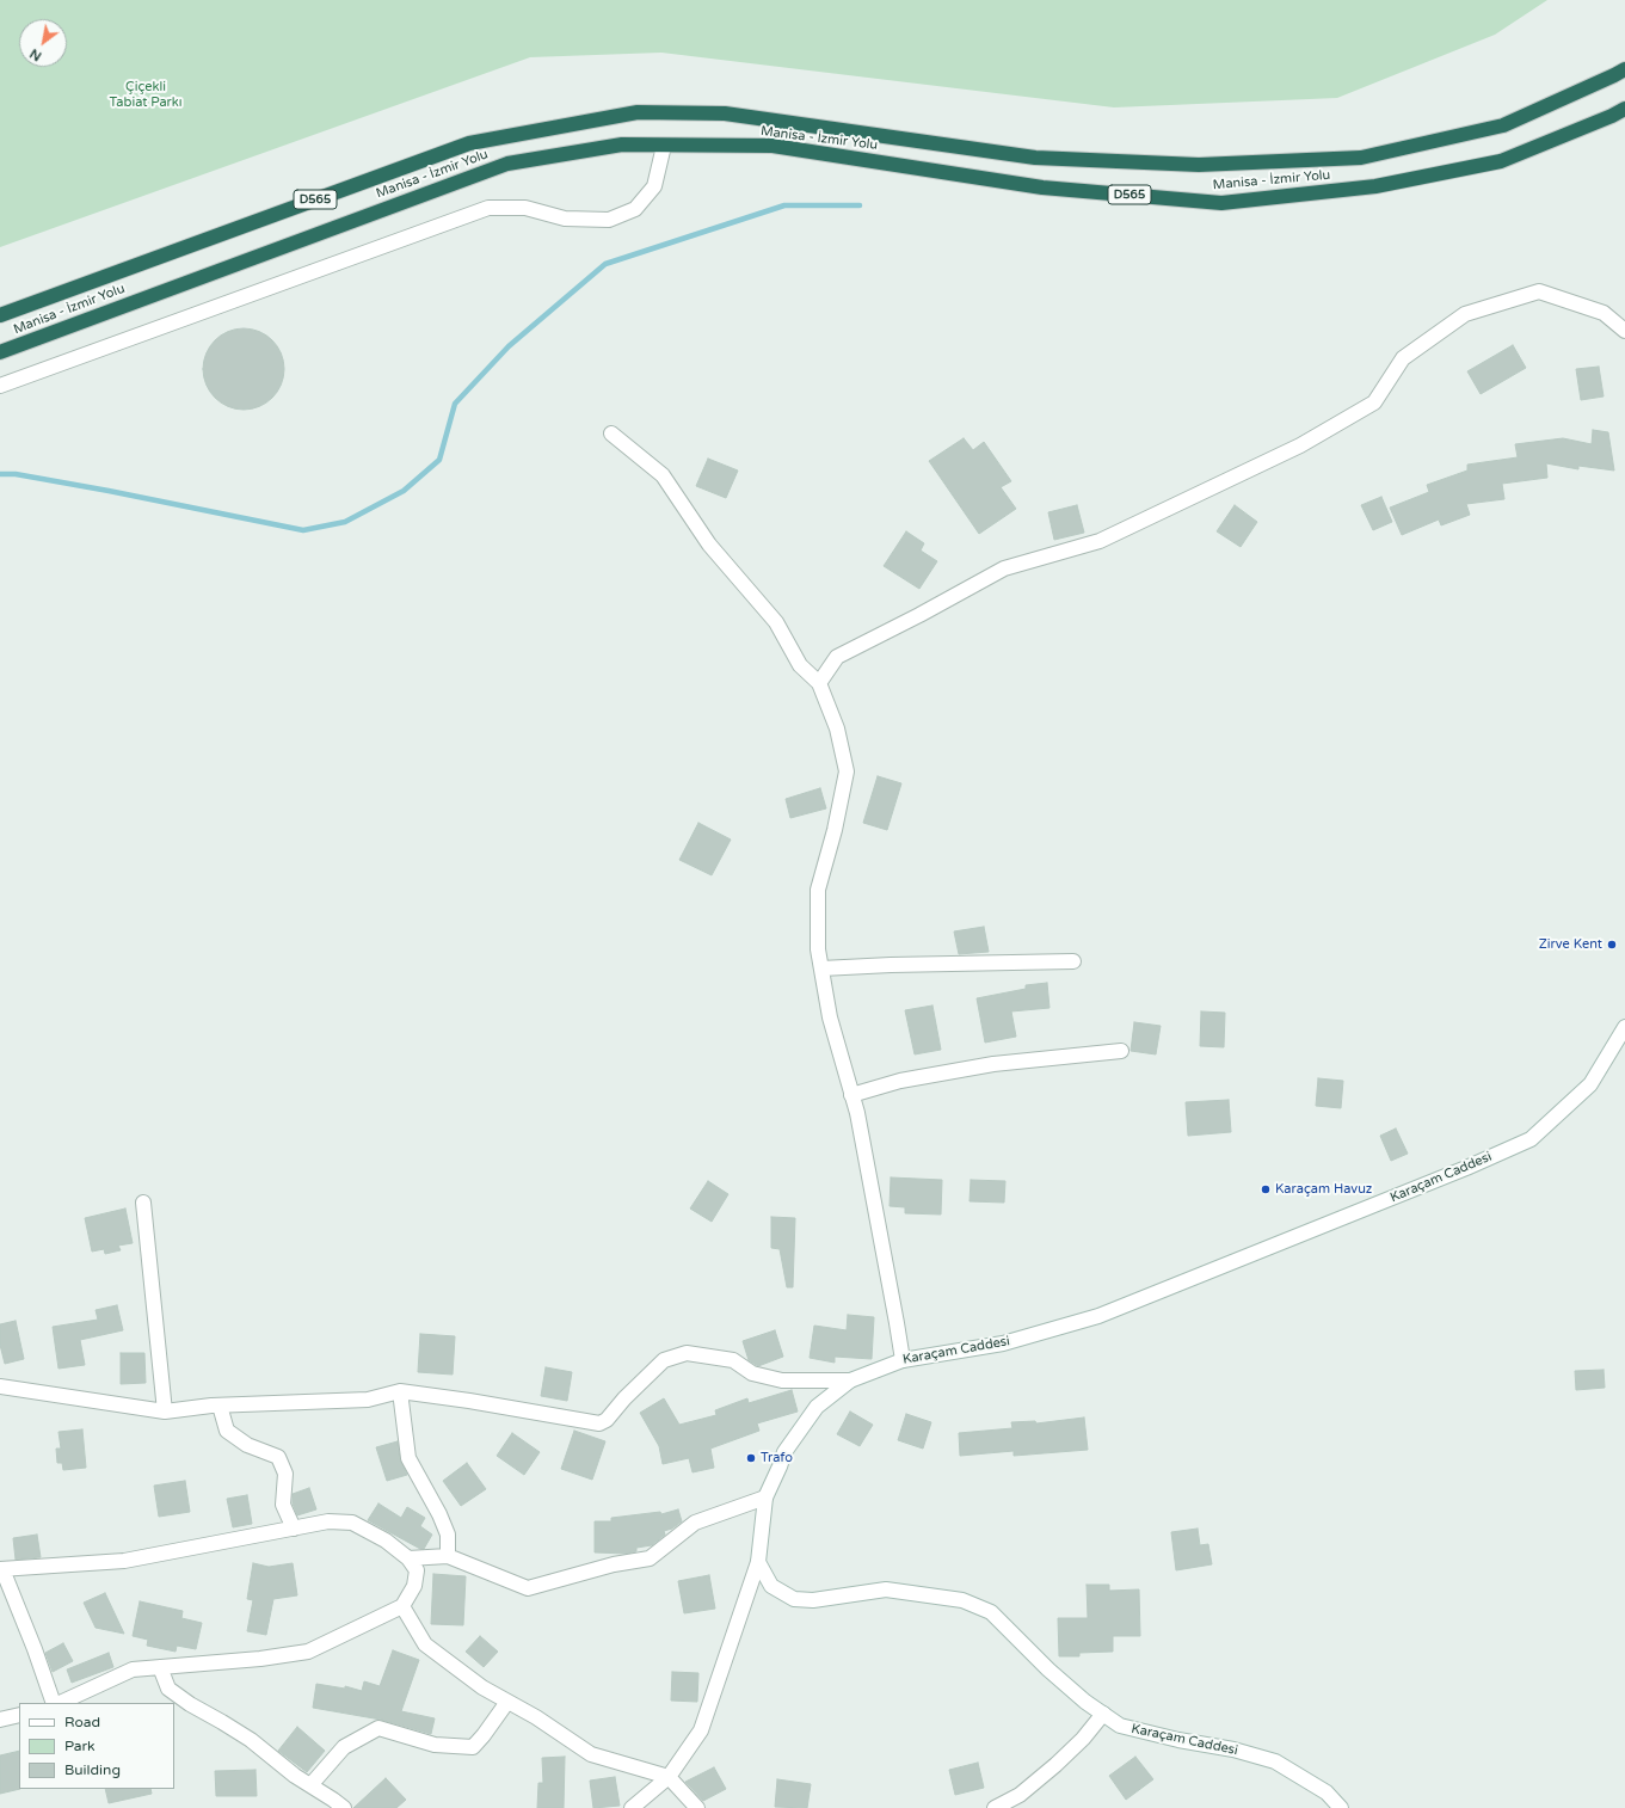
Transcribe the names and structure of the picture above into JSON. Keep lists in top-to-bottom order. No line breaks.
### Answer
{"streets":{"highway":["Manisa - İzmir Yolu","D565"],"street":["Karaçam Caddesi"]},"parks":["Çiçekli Tabiat Parkı"],"places":["Zirve Kent","Karaçam Havuz","Trafo"],"legend":["Road","Park","Building"],"north":"bottom left"}
